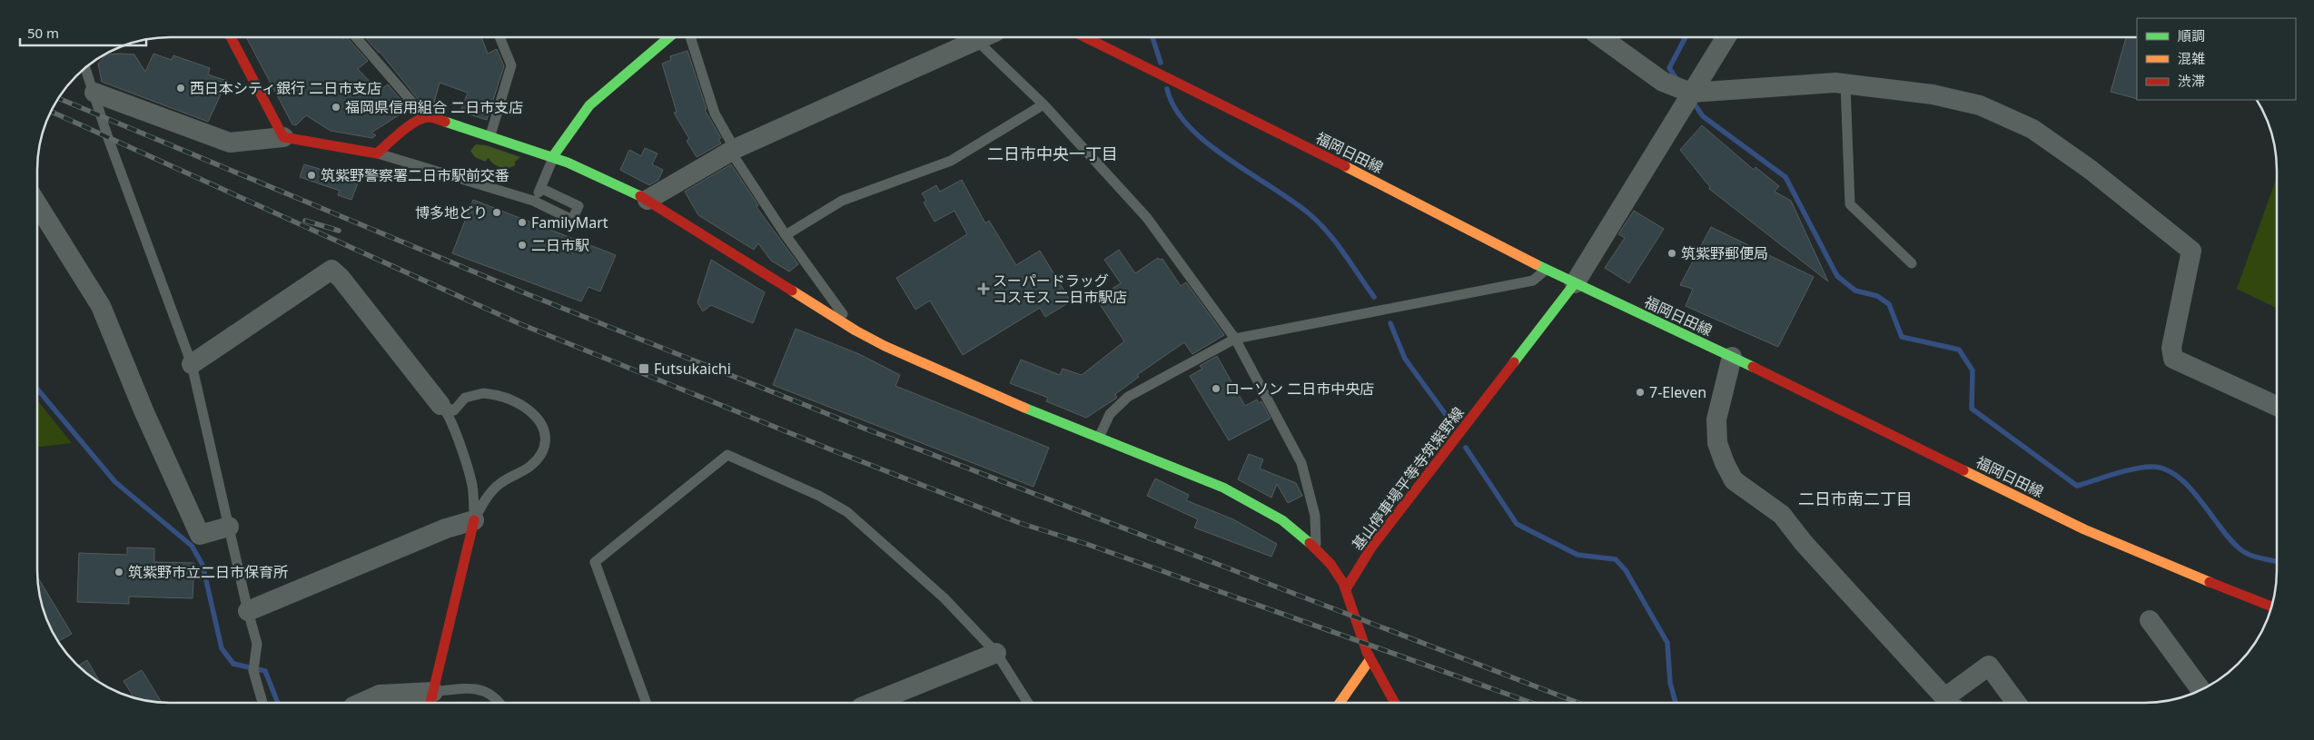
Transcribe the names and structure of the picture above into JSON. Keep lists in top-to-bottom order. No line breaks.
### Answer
{"streets":{"main road":["福岡日田線","基山停車場平等寺筑紫野線"]},"crossings":[["福岡日田線","基山停車場平等寺筑紫野線"]],"districts":["二日市中央一丁目","二日市南二丁目"],"places":{"other":["西日本シティ銀行 二日市支店","福岡県信用組合 二日市支店","筑紫野警察署二日市駅前交番","博多地どり","FamilyMart","二日市駅","筑紫野郵便局","ローソン 二日市中央店","7-Eleven","筑紫野市立二日市保育所"],"health":["スーパードラッグ コスモス 二日市駅店"],"transit":["Futsukaichi"]},"legend":["順調","混雑","渋滞"],"scale_bar":"50 m"}
